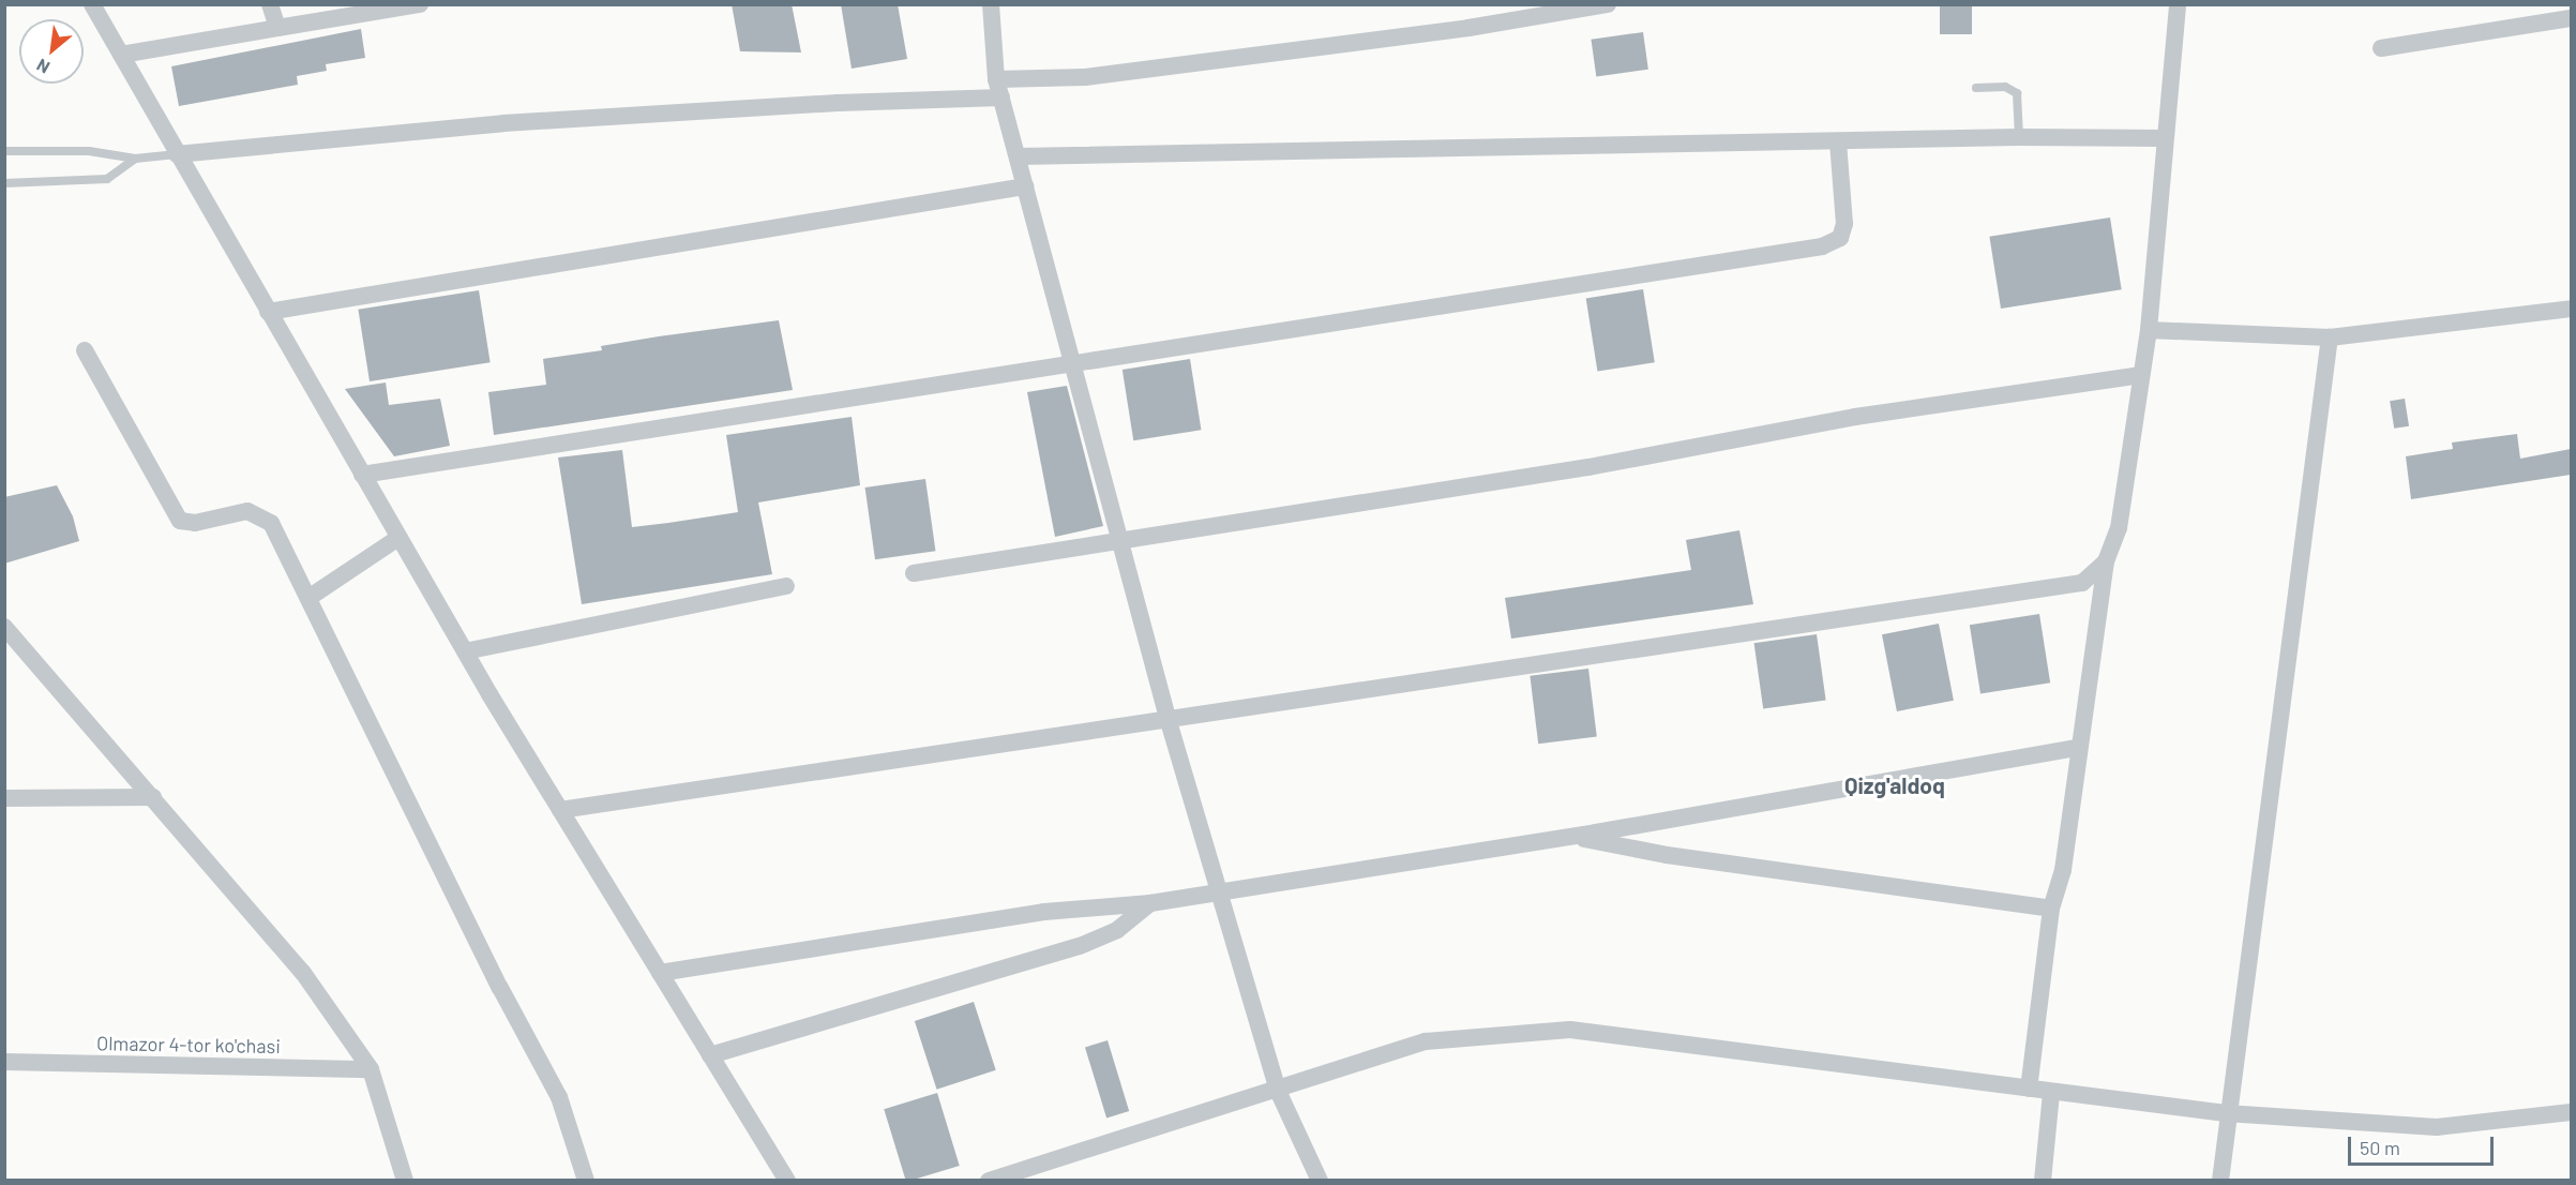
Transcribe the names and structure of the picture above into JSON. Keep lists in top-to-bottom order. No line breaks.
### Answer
{"streets":{"street":["Olmazor 4-tor ko'chasi"]},"districts":["Qizg'aldoq"],"scale_bar":"50 m","north":"bottom left"}
